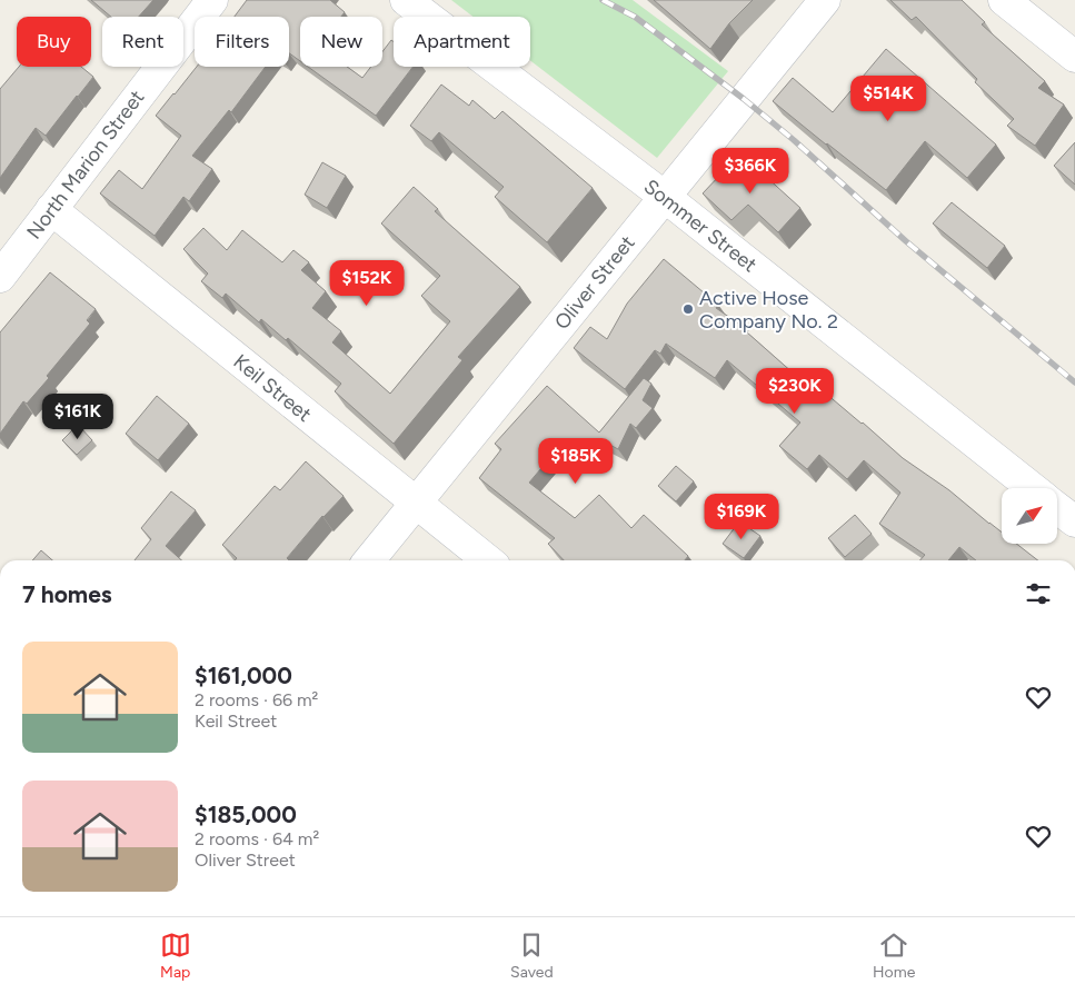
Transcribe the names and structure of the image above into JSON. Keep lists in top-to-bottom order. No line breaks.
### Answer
{"streets":{"street":["North Marion Street","Sommer Street","Oliver Street","Keil Street"]},"crossings":[["North Marion Street","Keil Street"],["Sommer Street","Oliver Street"],["Oliver Street","Keil Street"]],"places":["Active Hose Company No. 2"],"north":"top right","page":{"chip":["Buy","Rent","Filters","New","Apartment"],"price":["$514K","$366K","$152K","$230K","$161K","$185K","$169K"],"heading":"7 homes","list":[{"name":"$161,000","note":"2 rooms · 66 m² · Keil Street"},{"name":"$185,000","note":"2 rooms · 64 m² · Oliver Street"}],"tabs":["Map","Saved","Home"]}}
